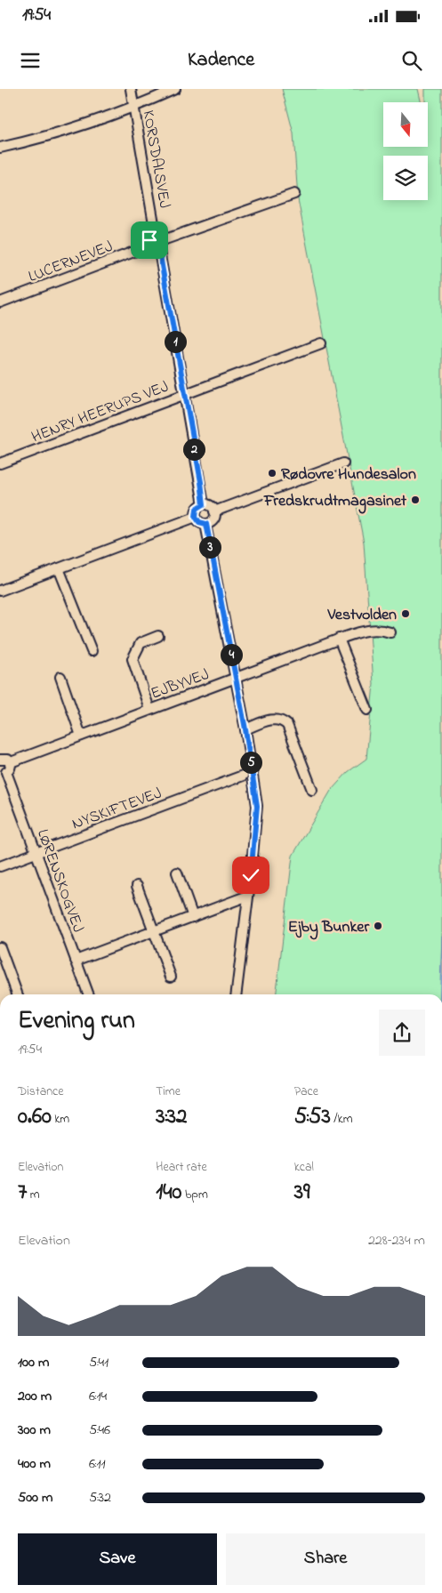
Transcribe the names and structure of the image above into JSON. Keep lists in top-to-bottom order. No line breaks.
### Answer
{"streets":{"street":["KORSDALSVEJ","LUCERNEVEJ","HENRY HEERUPS VEJ","EJBYVEJ","NYSKIFTEVEJ","LØRENSKOGVEJ"]},"crossings":[["KORSDALSVEJ","LUCERNEVEJ"],["NYSKIFTEVEJ","LØRENSKOGVEJ"]],"places":["Rødovre Hundesalon","Fredskrudtmagasinet","Vestvolden","Ejby Bunker"],"north":"bottom","page":{"status":"19:54","header":"Kadence","pins":["1","2","3","4","5"],"heading":["Evening run","19:54"],"stats":[["Distance","0.60 km"],["Time","3:32"],["Pace","5:53 /km"],["Elevation","7 m"],["Heart rate","140 bpm"],["kcal","39"]],"chart":["Elevation","228–234 m"],"list":[{"name":"100 m","note":"5:41"},{"name":"200 m","note":"6:14"},{"name":"300 m","note":"5:46"},{"name":"400 m","note":"6:11"},{"name":"500 m","note":"5:32"}],"buttons":["Save","Share"]}}
